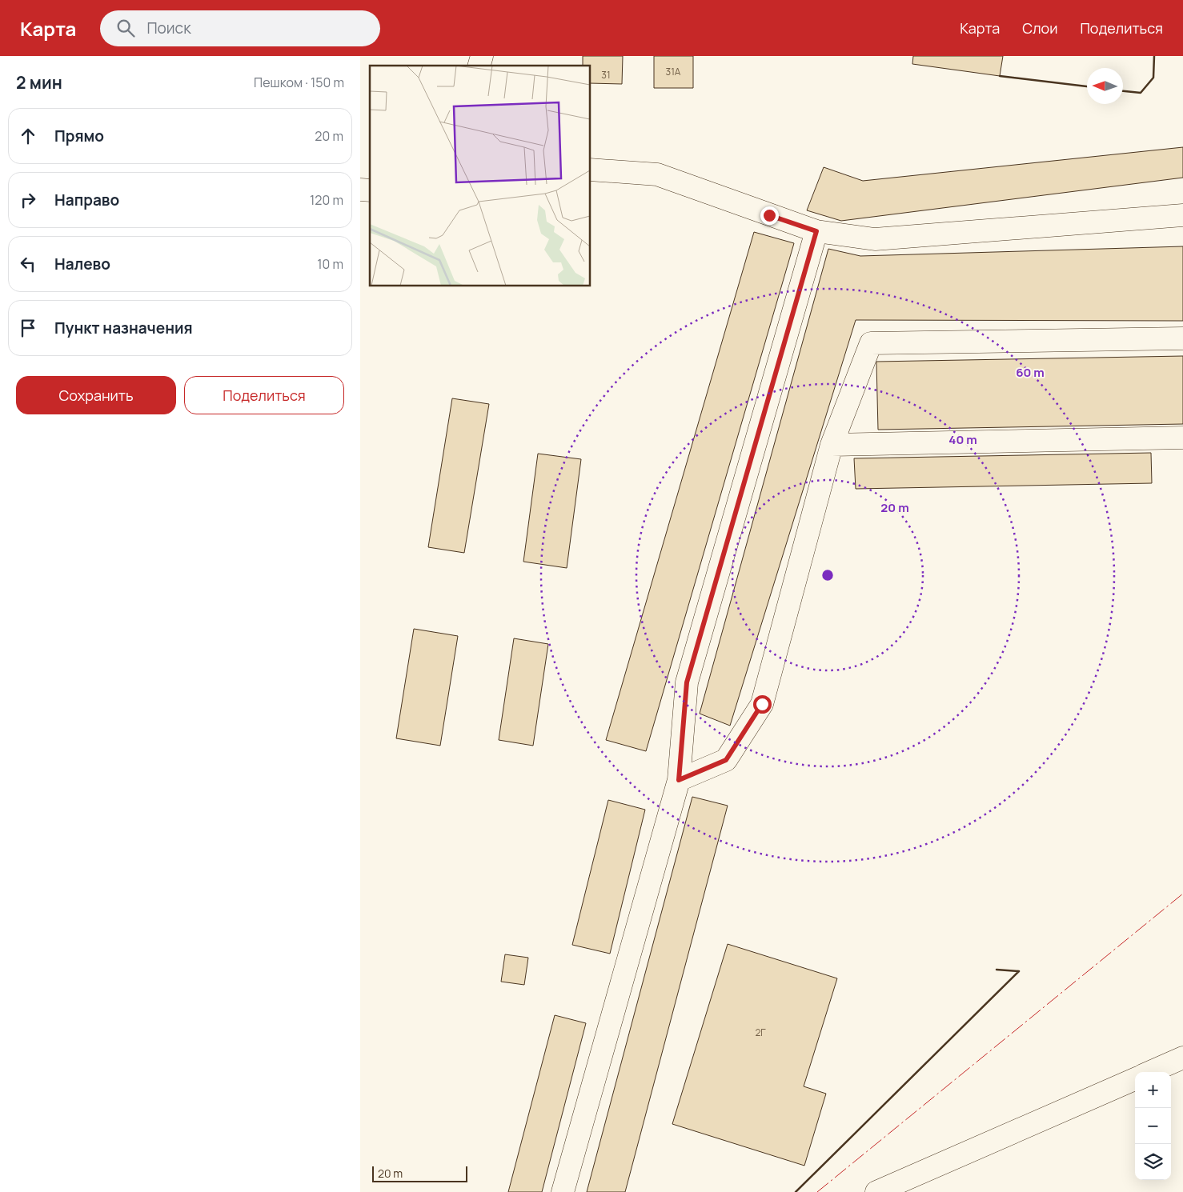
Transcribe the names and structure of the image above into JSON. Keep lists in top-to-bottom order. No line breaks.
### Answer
{"house_numbers":["31А","31","2Г"],"scale_bar":"20 m","north":"left","page":{"header":"Карта","search":"Поиск","nav":["Карта","Слои","Поделиться"],"heading":["2 мин","Пешком · 150 m"],"list":[["Прямо","20 m"],["Направо","120 m"],["Налево","10 m"],"Пункт назначения"],"buttons":["Сохранить","Поделиться"],"map_buttons":["+","−"],"scale":"20 m"},"rings":["60 m","40 m","20 m"]}
